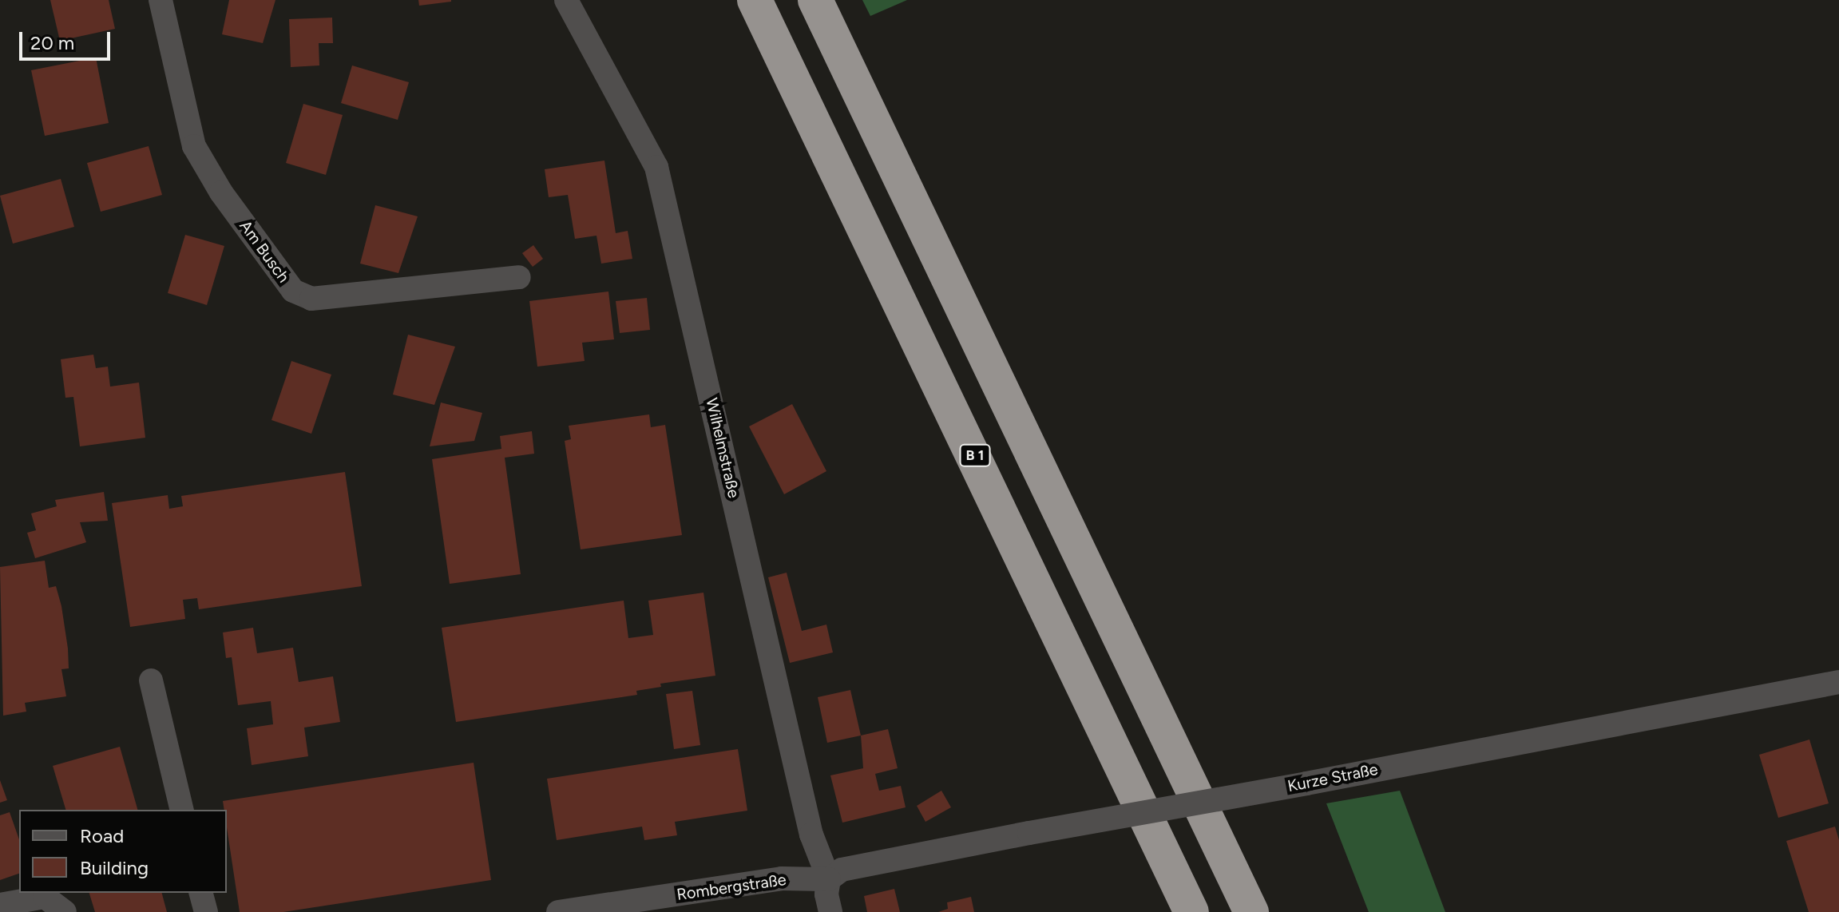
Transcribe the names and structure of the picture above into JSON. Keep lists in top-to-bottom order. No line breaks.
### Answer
{"streets":{"highway":["B 1"],"street":["Am Busch","Wilhelmstraße","Kurze Straße","Rombergstraße"]},"crossings":[["Wilhelmstraße","Kurze Straße"],["Wilhelmstraße","Rombergstraße"],["Kurze Straße","Rombergstraße"]],"legend":["Road","Building"],"scale_bar":"20 m"}
